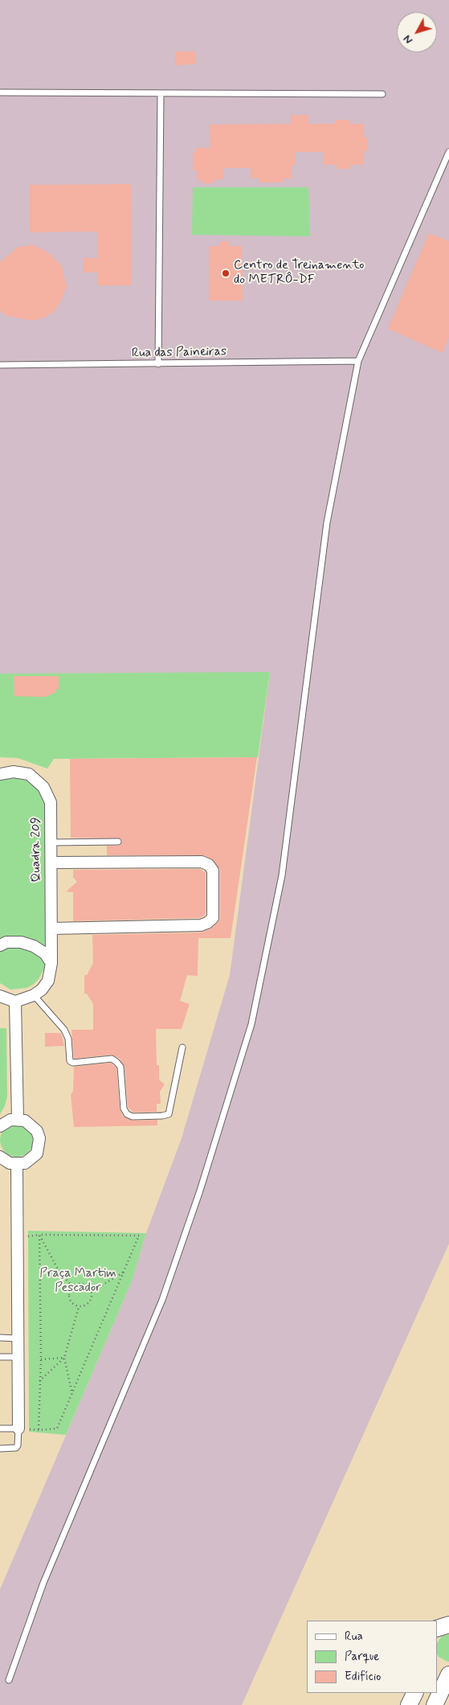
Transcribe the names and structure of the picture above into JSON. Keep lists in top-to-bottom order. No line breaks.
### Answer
{"streets":{"street":["Quadra 209"],"lane":["Rua das Paineiras"]},"parks":["Praça Martim Pescador"],"places":["Centro de Treinamento do METRÔ-DF"],"legend":["Rua","Parque","Edifício"],"north":"bottom left"}
